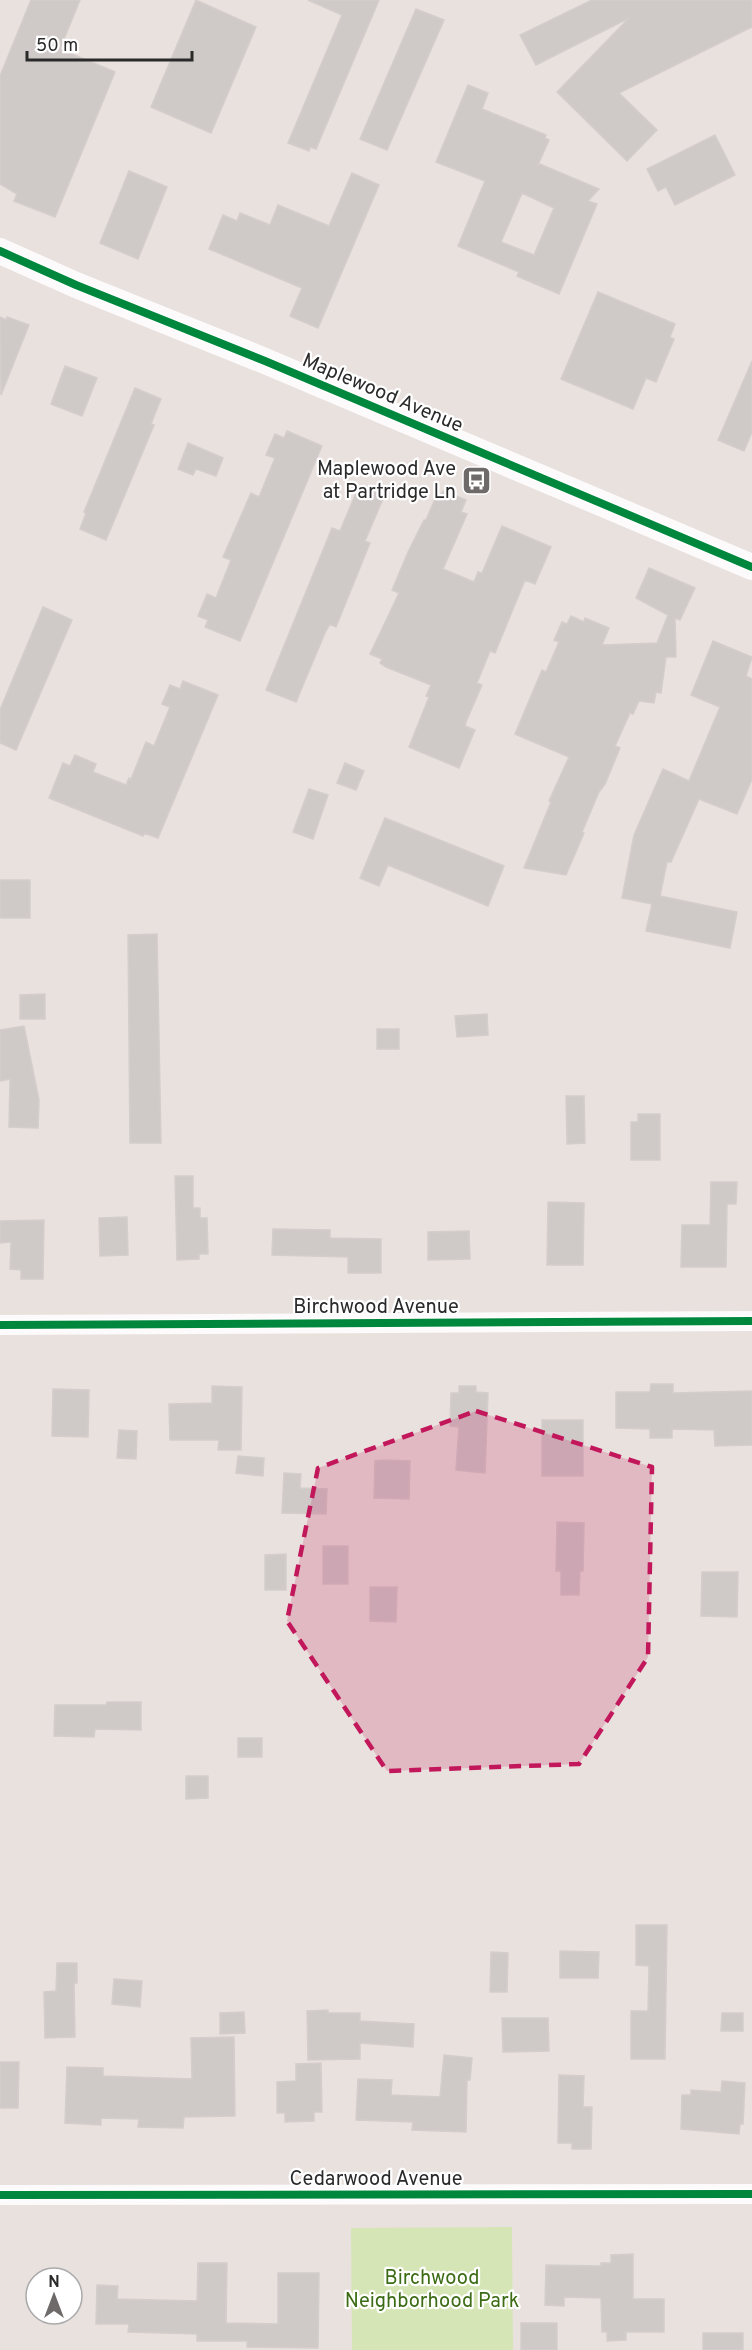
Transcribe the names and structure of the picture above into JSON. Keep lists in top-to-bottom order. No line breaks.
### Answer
{"streets":{"street":["Maplewood Avenue","Birchwood Avenue","Cedarwood Avenue"]},"parks":["Birchwood Neighborhood Park"],"places":{"bus stop":["Maplewood Ave at Partridge Ln"]},"scale_bar":"50 m","north":"top"}
